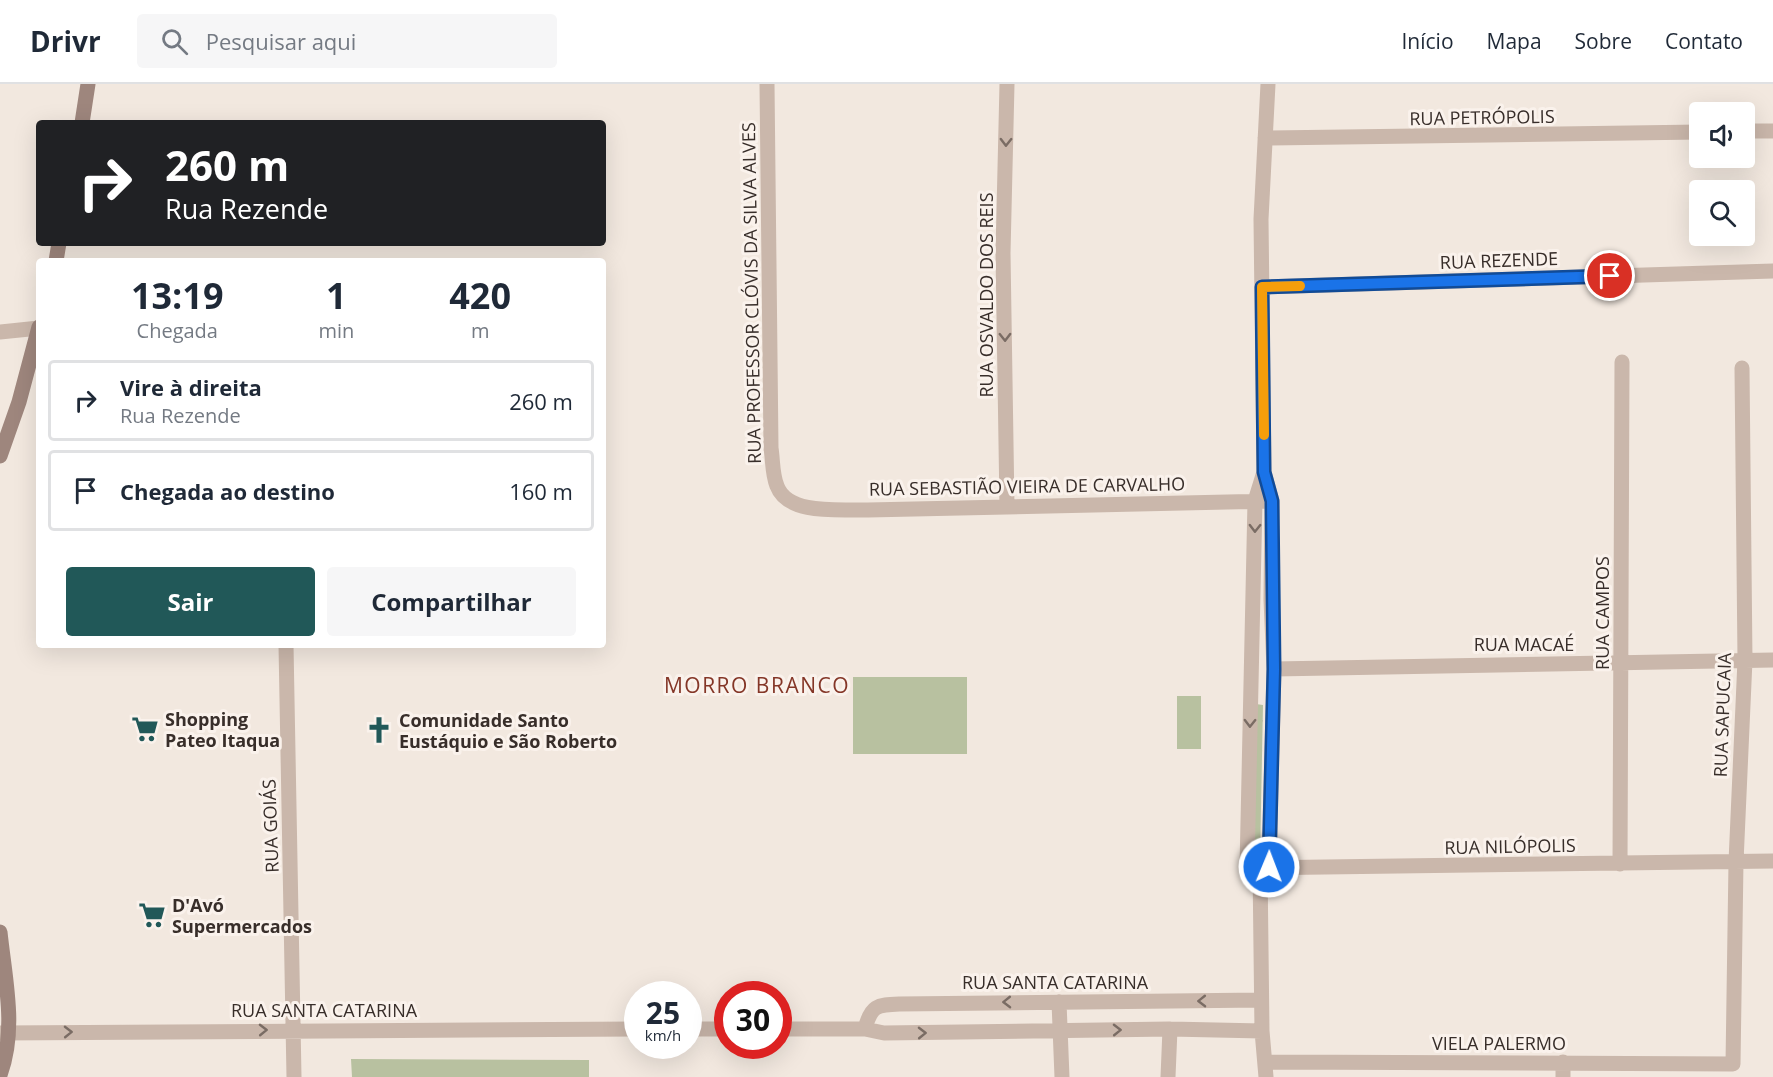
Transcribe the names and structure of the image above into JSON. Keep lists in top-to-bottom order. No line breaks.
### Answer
{"streets":{"street":["RUA PETRÓPOLIS","RUA REZENDE","RUA PROFESSOR CLÓVIS DA SILVA ALVES","RUA OSVALDO DOS REIS","RUA SEBASTIÃO VIEIRA DE CARVALHO","RUA CAMPOS","RUA MACAÉ","RUA SAPUCAIA","RUA GOIÁS","RUA NILÓPOLIS","RUA SANTA CATARINA","VIELA PALERMO"]},"crossings":[["RUA PROFESSOR CLÓVIS DA SILVA ALVES","RUA SEBASTIÃO VIEIRA DE CARVALHO"],["RUA OSVALDO DOS REIS","RUA SEBASTIÃO VIEIRA DE CARVALHO"],["RUA CAMPOS","RUA MACAÉ"],["RUA CAMPOS","RUA NILÓPOLIS"],["RUA MACAÉ","RUA SAPUCAIA"],["RUA SAPUCAIA","RUA NILÓPOLIS"],["RUA SAPUCAIA","VIELA PALERMO"],["RUA GOIÁS","RUA SANTA CATARINA"]],"one_way":["RUA OSVALDO DOS REIS"],"districts":["MORRO BRANCO"],"places":{"supermarket":["Shopping Pateo Itaqua","D'Avó Supermercados"],"church":["Comunidade Santo Eustáquio e São Roberto"]},"page":{"header":"Drivr","search":"Pesquisar aqui","nav":["Início","Mapa","Sobre","Contato"],"turn":["260 m","Rua Rezende"],"eta":["13:19","Chegada","1","min","420","m"],"list":[{"name":"Vire à direita","note":"Rua Rezende","value":"260 m"},{"name":"Chegada ao destino","value":"160 m"}],"buttons":["Sair","Compartilhar"],"speed":"25 km/h","limit":"30"}}
